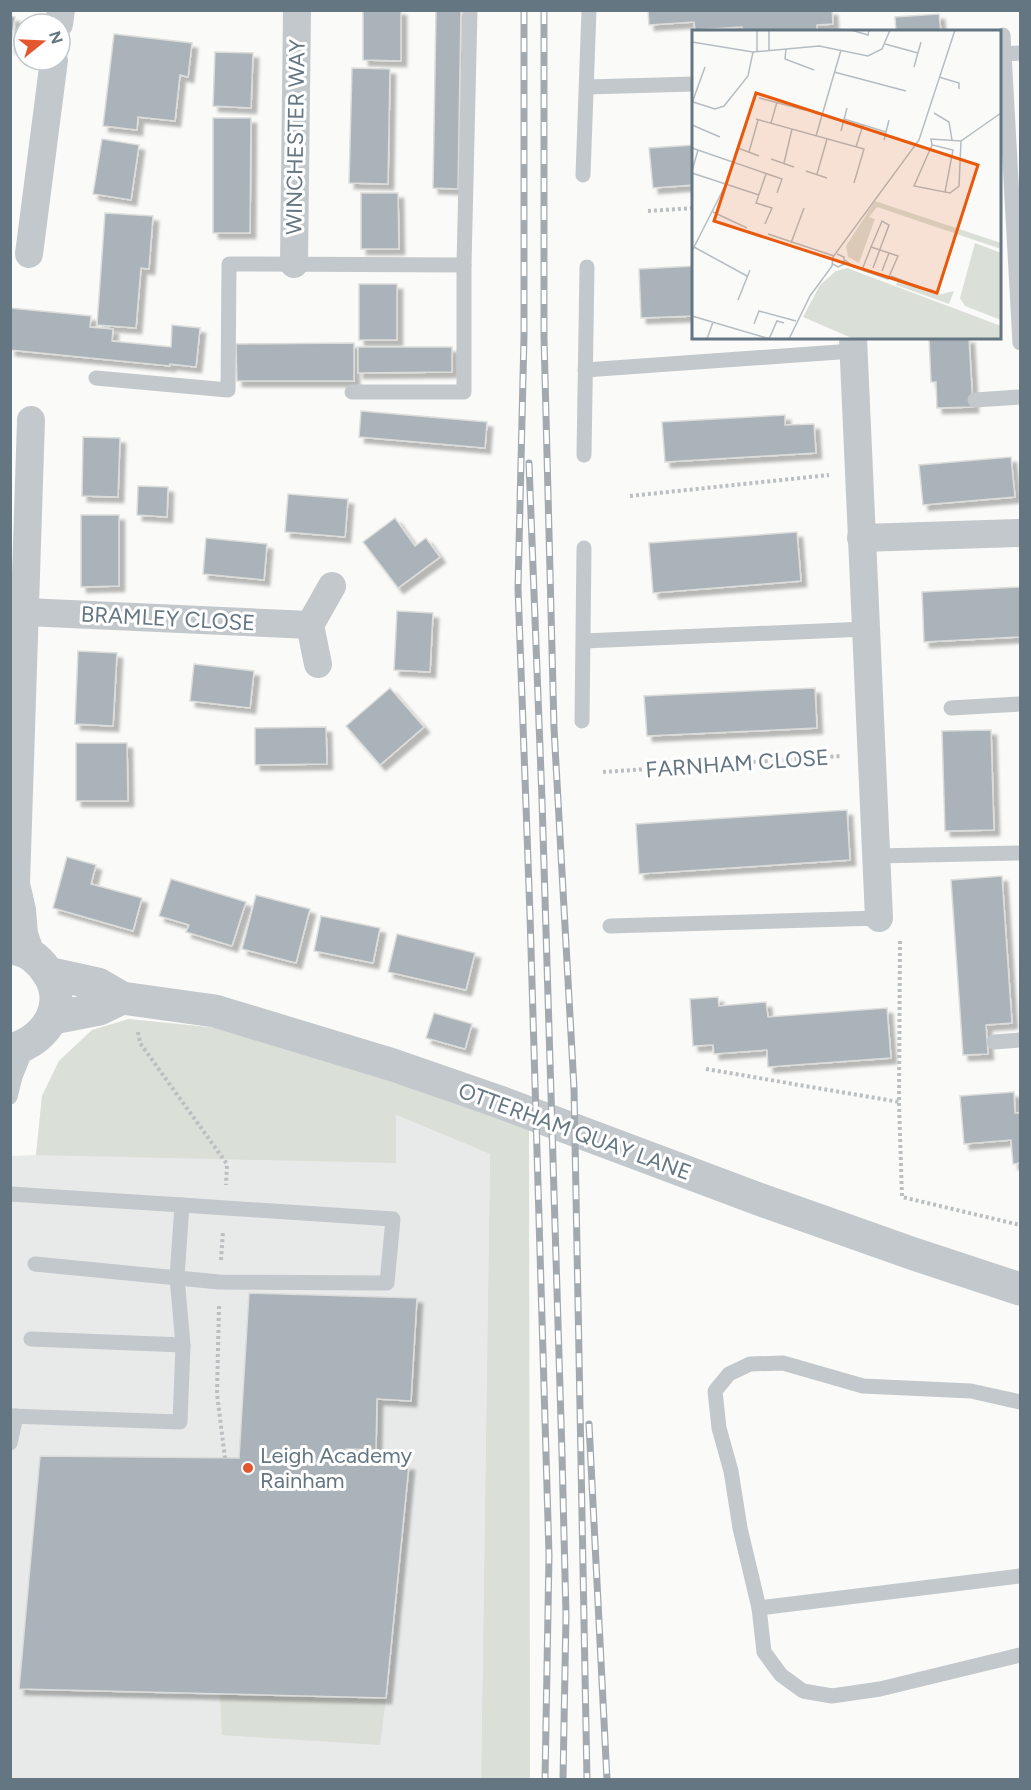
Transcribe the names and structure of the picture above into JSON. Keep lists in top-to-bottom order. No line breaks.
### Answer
{"streets":{"street":["WINCHESTER WAY","BRAMLEY CLOSE","OTTERHAM QUAY LANE"],"path":["FARNHAM CLOSE"]},"places":["Leigh Academy Rainham"],"north":"right"}
